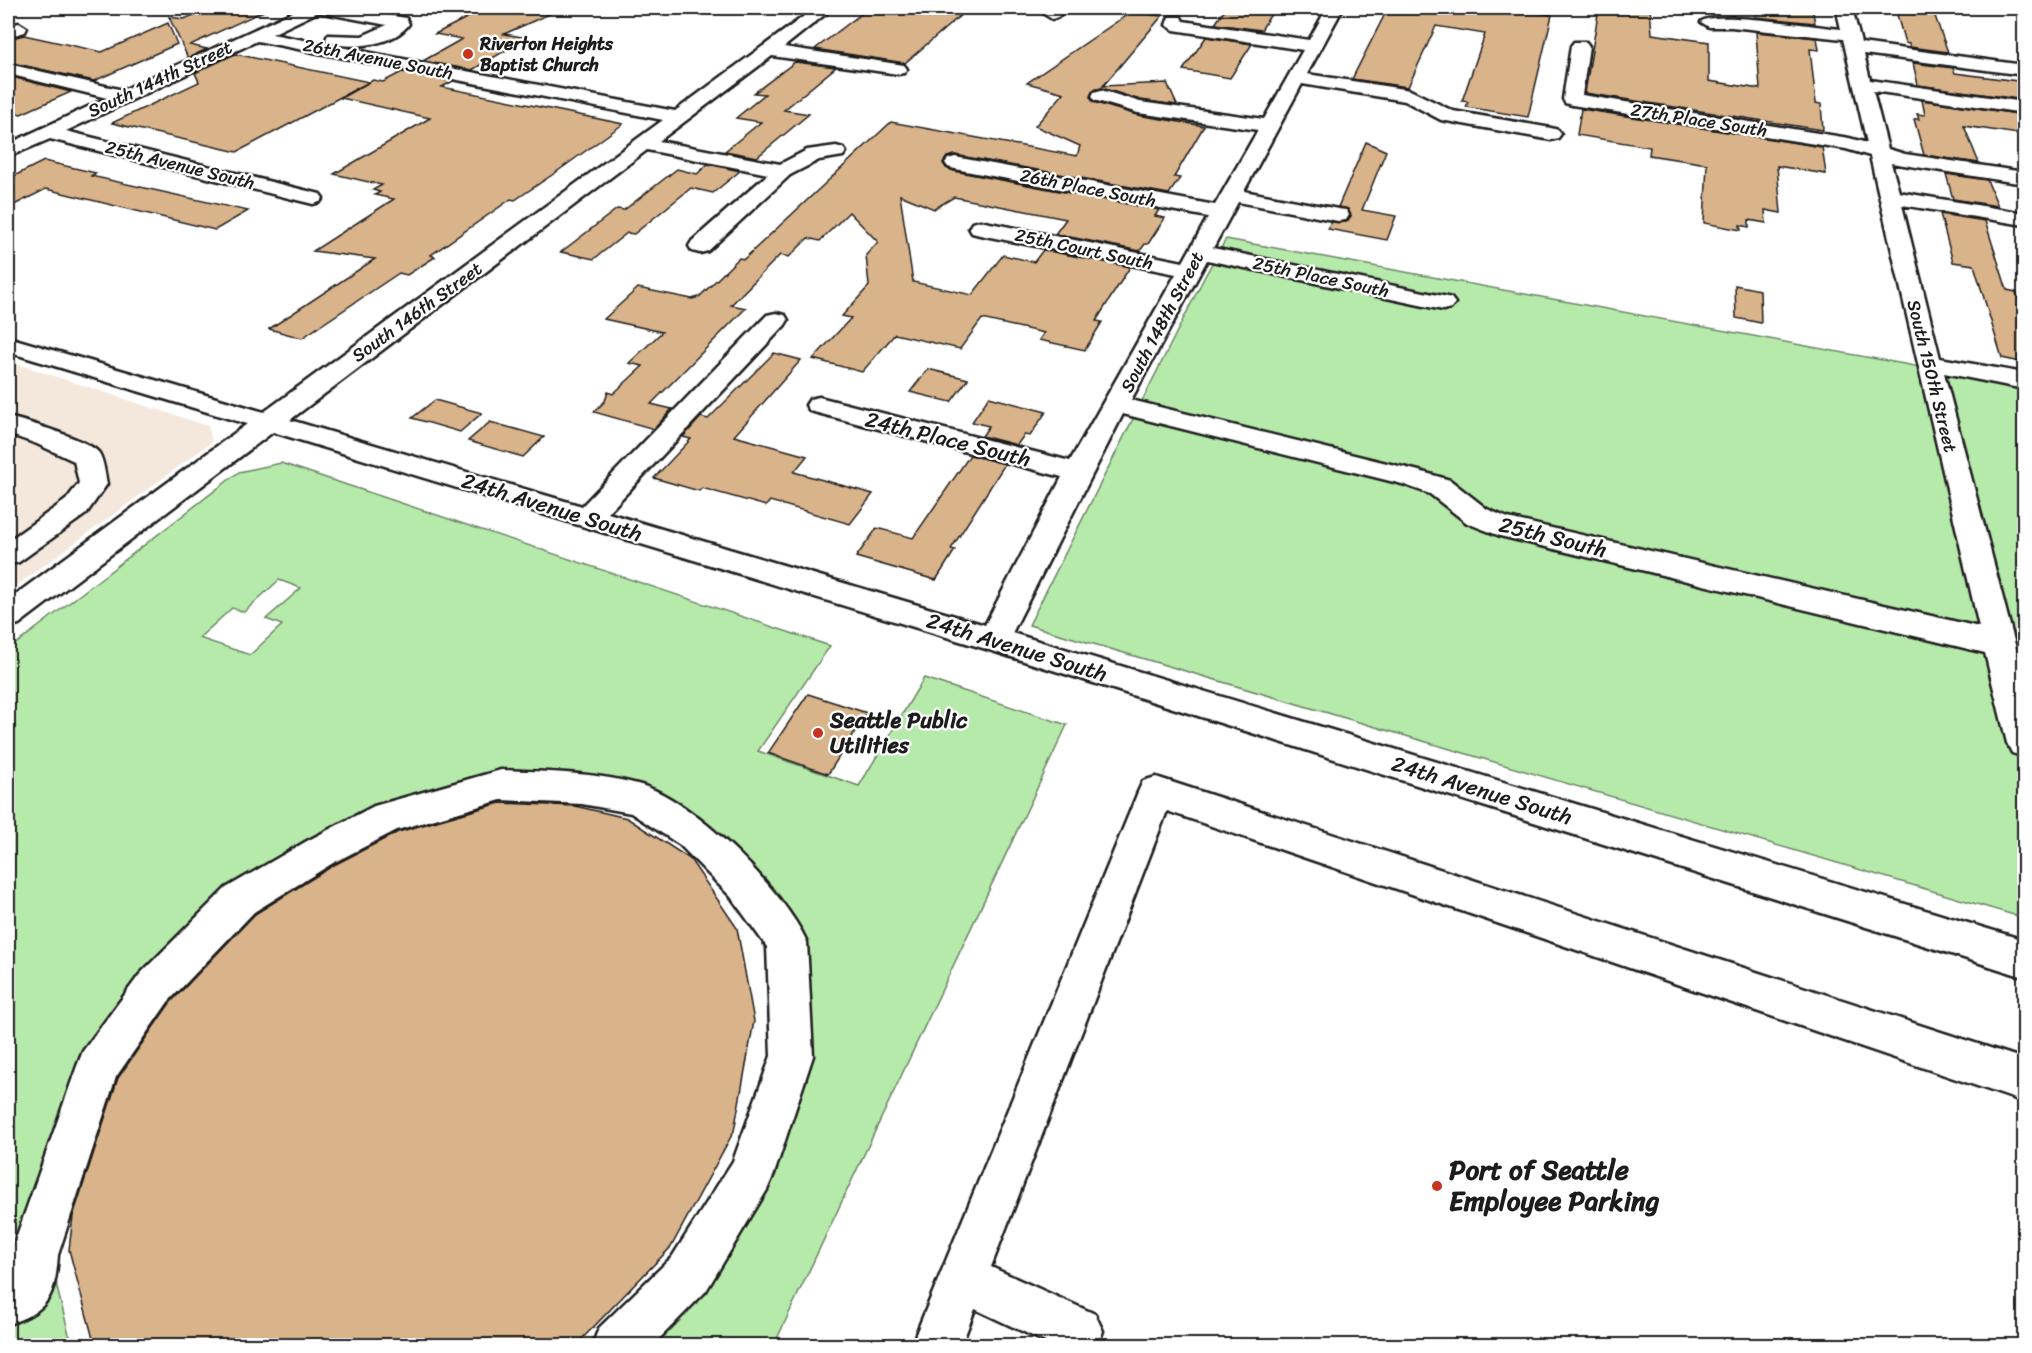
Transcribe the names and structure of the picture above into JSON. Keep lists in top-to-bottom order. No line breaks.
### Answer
{"streets":{"street":["26th Avenue South","South 144th Street","27th Place South","25th Avenue South","26th Place South","25th Court South","25th Place South","South 146th Street","South 148th Street","South 150th Street","24th Place South","24th Avenue South","25th South"]},"crossings":[["26th Avenue South","South 144th Street"],["26th Avenue South","South 146th Street"],["South 144th Street","25th Avenue South"],["27th Place South","South 150th Street"],["26th Place South","South 148th Street"],["25th Court South","25th Place South"],["25th Court South","South 148th Street"],["25th Place South","South 148th Street"],["South 146th Street","24th Avenue South"],["South 148th Street","24th Place South"],["South 148th Street","24th Avenue South"],["South 148th Street","25th South"],["South 150th Street","25th South"]],"places":["Riverton Heights Baptist Church","Seattle Public Utilities","Port of Seattle Employee Parking"]}
